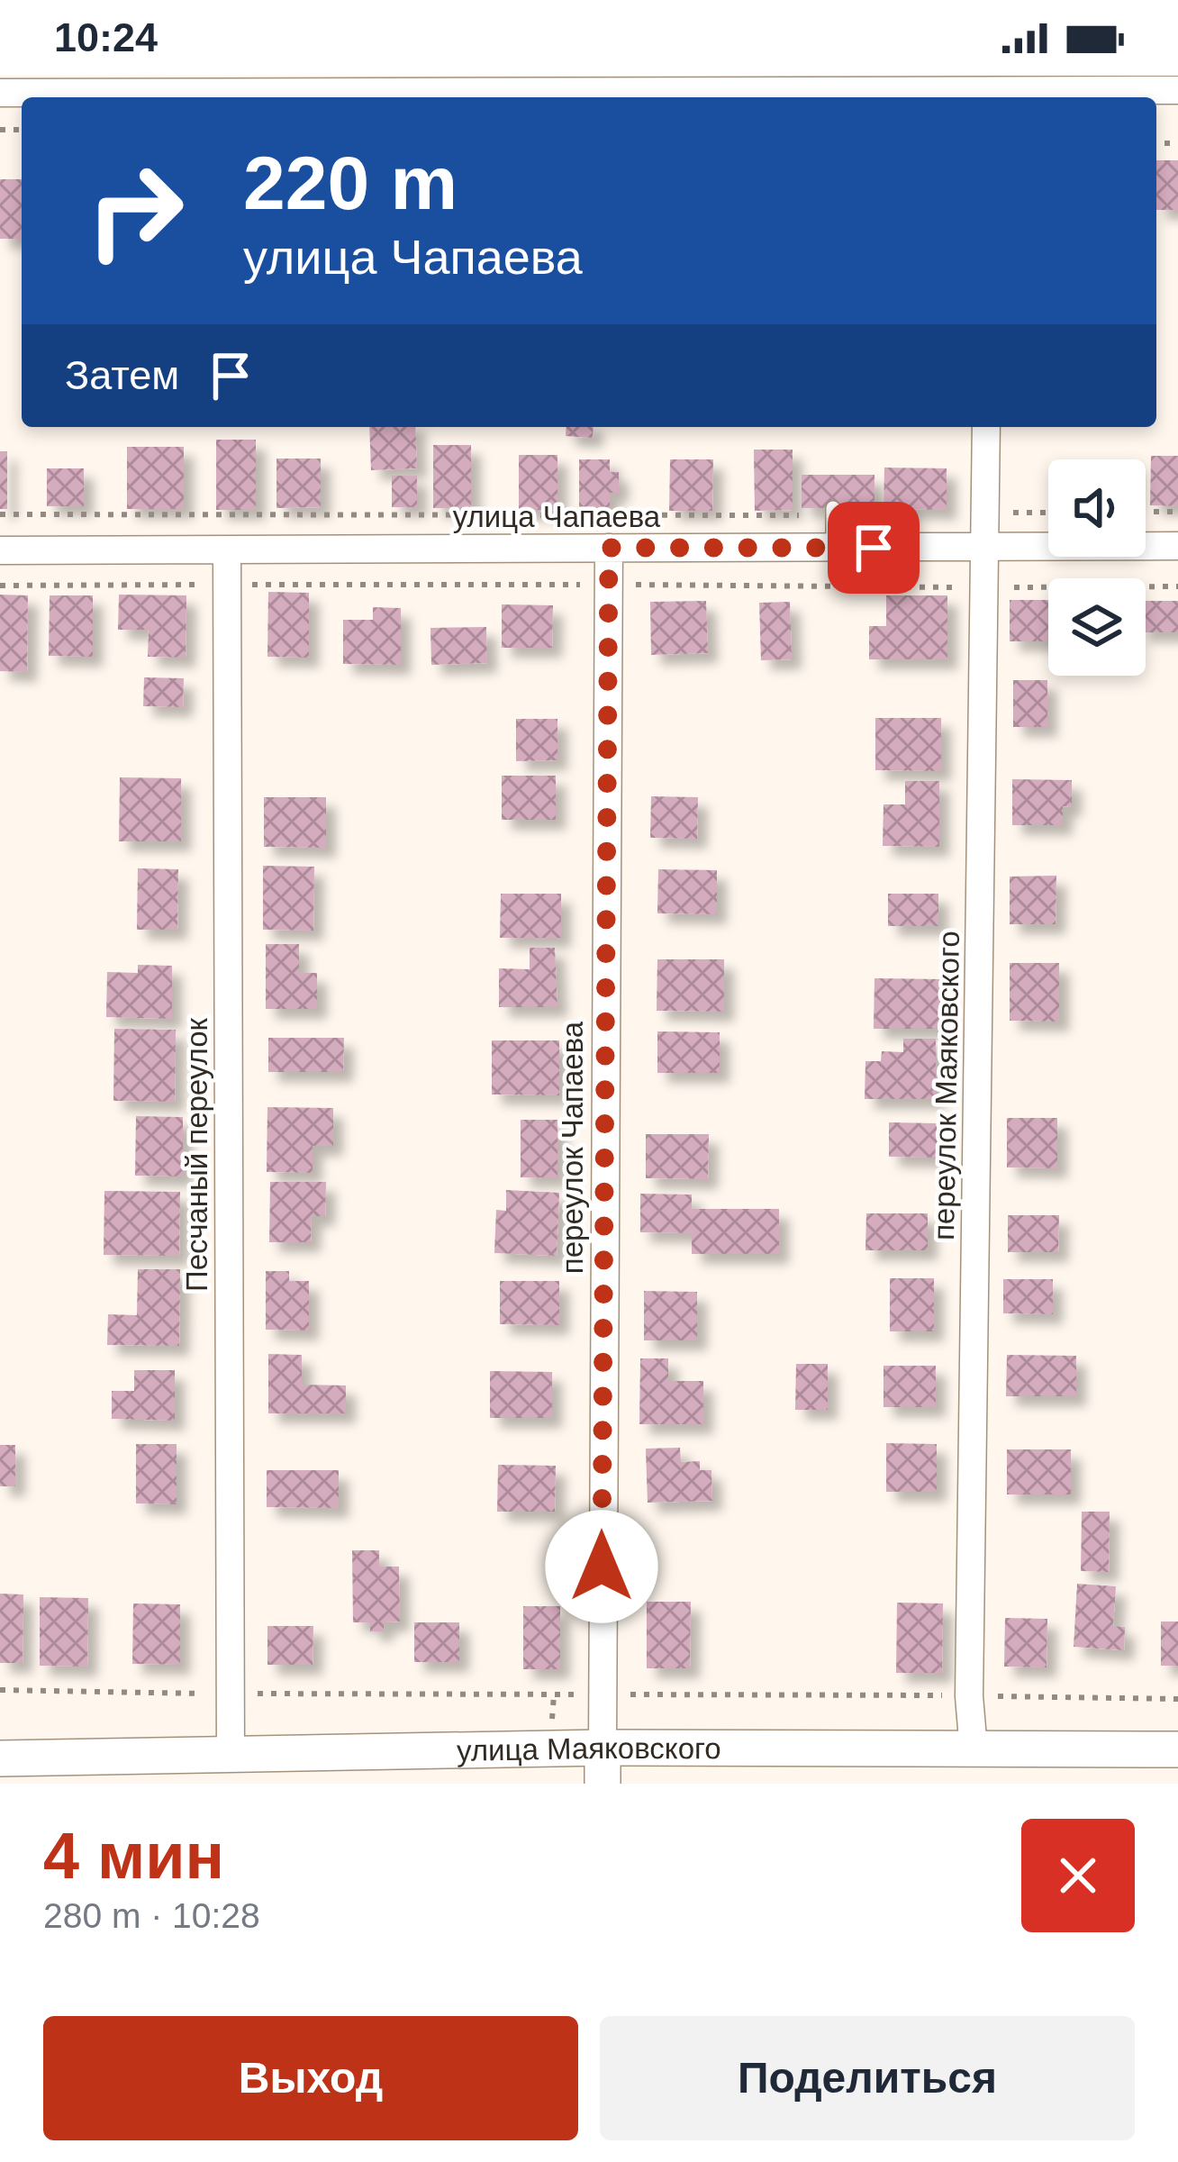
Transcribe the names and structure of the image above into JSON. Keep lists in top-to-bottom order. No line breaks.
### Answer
{"streets":{"street":["улица Чапаева","переулок Маяковского","переулок Чапаева","Песчаный переулок","улица Маяковского"]},"crossings":[["улица Чапаева","переулок Маяковского"],["улица Чапаева","переулок Чапаева"],["улица Чапаева","Песчаный переулок"],["переулок Маяковского","улица Маяковского"],["переулок Чапаева","улица Маяковского"],["Песчаный переулок","улица Маяковского"]],"page":{"status":"10:24","turn":["220 m","улица Чапаева"],"then":"Затем","heading":["4 мин","280 m · 10:28"],"buttons":["Выход","Поделиться"]}}
